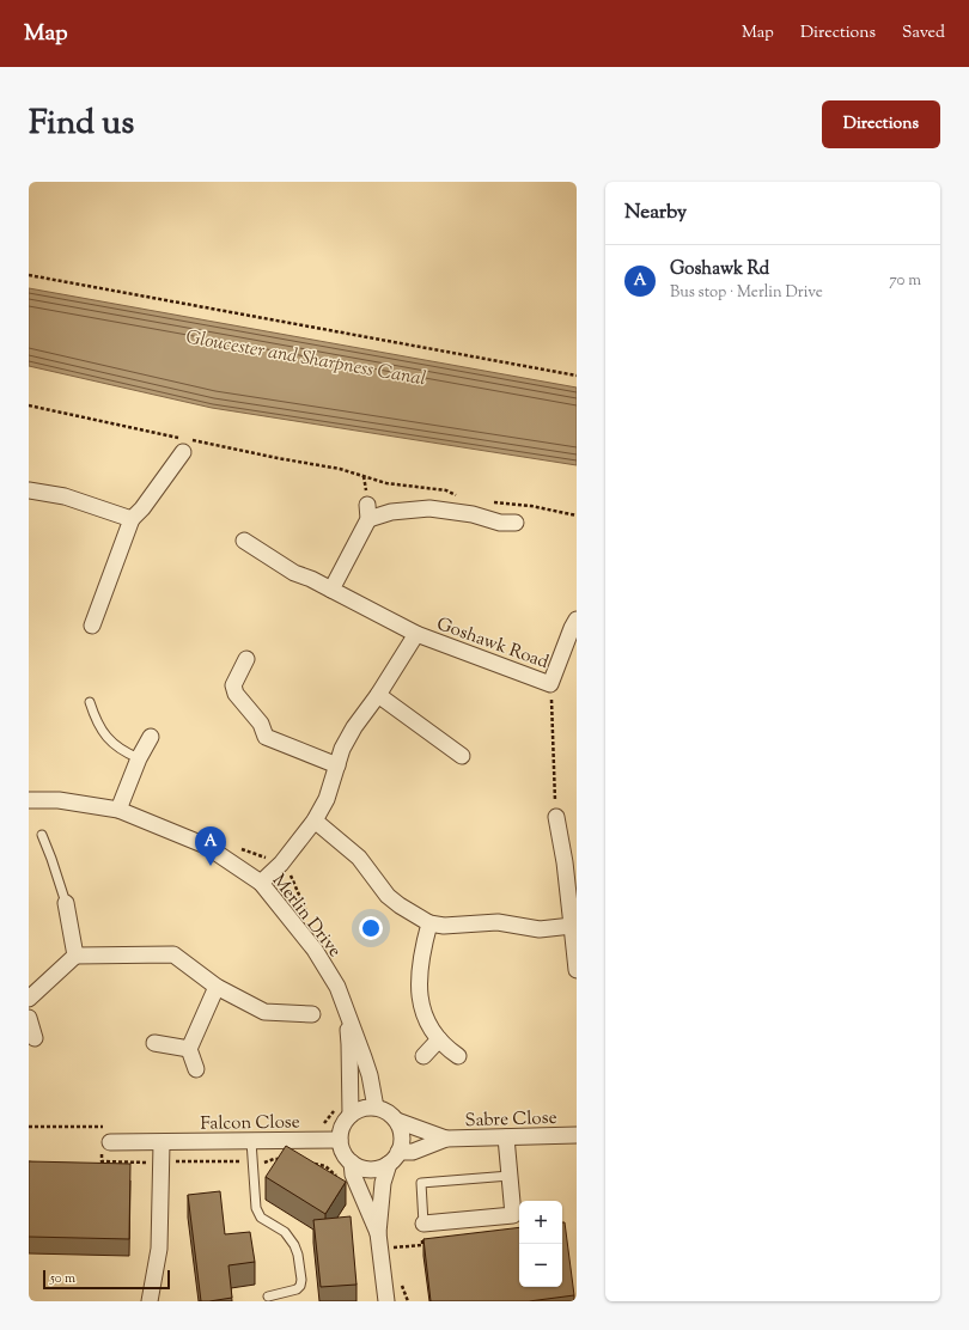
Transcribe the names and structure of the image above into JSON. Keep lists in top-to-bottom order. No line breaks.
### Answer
{"streets":{"street":["Goshawk Road","Merlin Drive","Sabre Close","Falcon Close"]},"crossings":[["Goshawk Road","Merlin Drive"],["Merlin Drive","Sabre Close"],["Merlin Drive","Falcon Close"],["Sabre Close","Falcon Close"]],"water":["Gloucester and Sharpness Canal"],"scale_bar":"50 m","page":{"header":"Map","nav":["Map","Directions","Saved"],"title":"Find us","buttons":"Directions","heading":"Nearby","list":[{"mark":"A","name":"Goshawk Rd","note":"Bus stop · Merlin Drive","value":"70 m"}],"pins":"A","map_buttons":["+","−"],"scale":"50 m"}}
